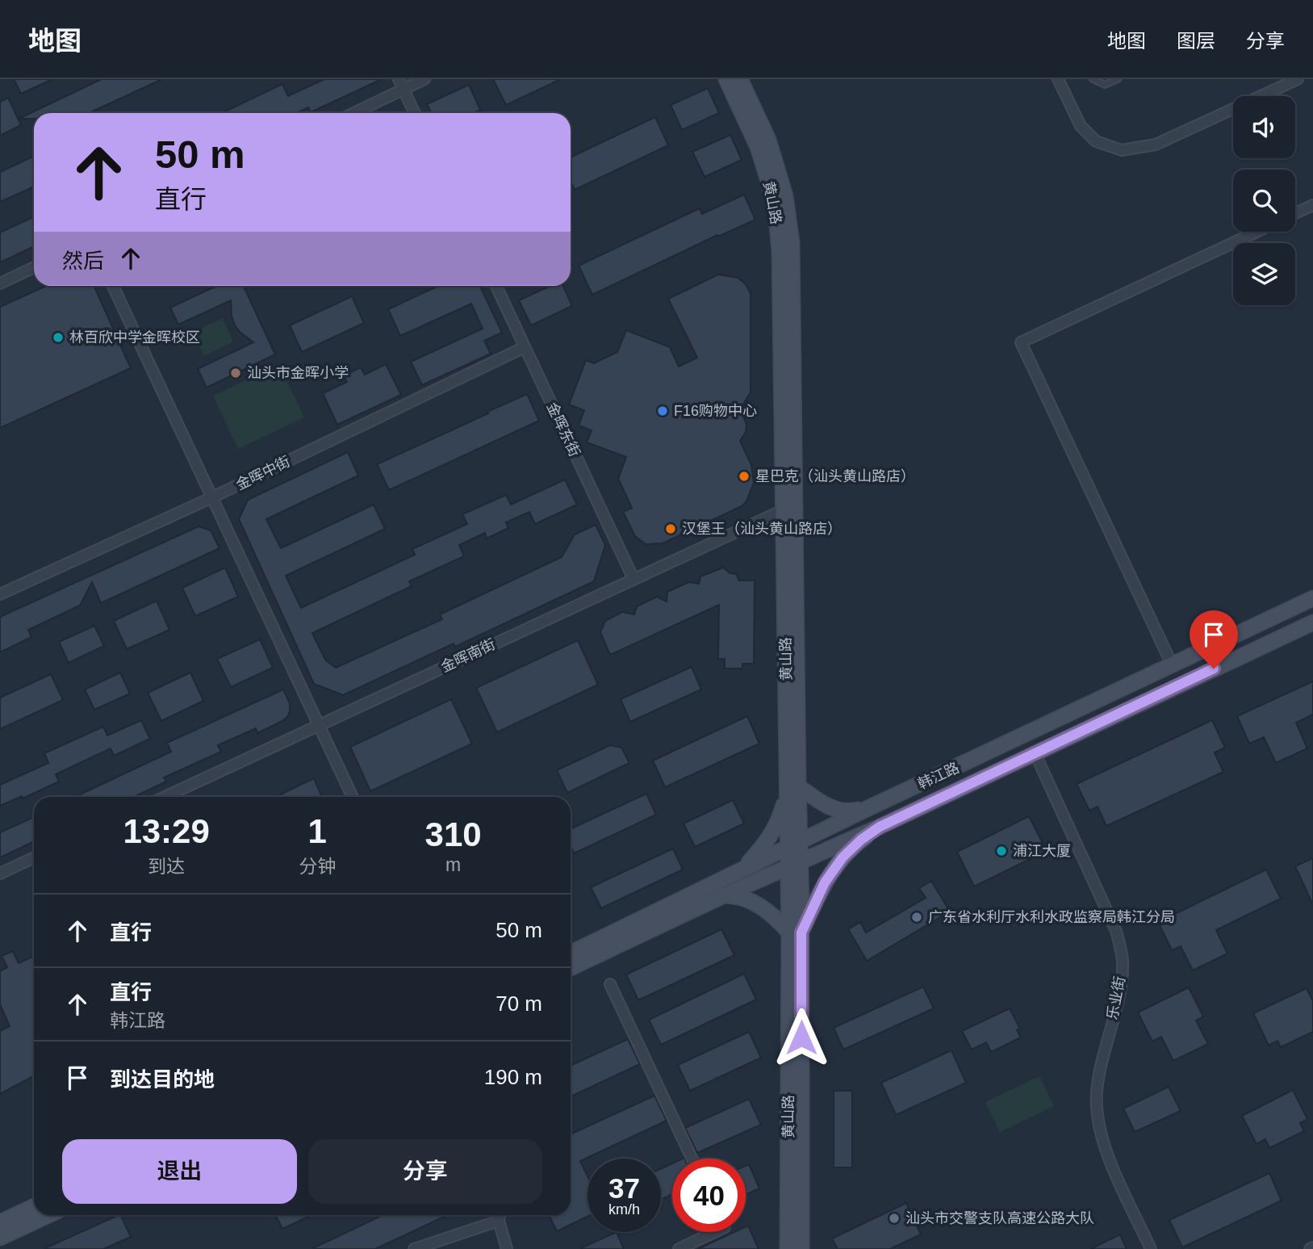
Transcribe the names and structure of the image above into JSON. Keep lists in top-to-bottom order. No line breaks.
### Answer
{"streets":{"street":["黄山路","金晖东街","金晖中街","金晖南街","韩江路","乐业街"]},"crossings":[["黄山路","金晖南街"],["黄山路","韩江路"],["金晖东街","金晖中街"],["金晖东街","金晖南街"],["韩江路","乐业街"]],"places":["林百欣中学金晖校区","汕头市金晖小学","F16购物中心","星巴克（汕头黄山路店）","汉堡王（汕头黄山路店）","浦江大厦","广东省水利厅水利水政监察局韩江分局","汕头市交警支队高速公路大队"],"page":{"header":"地图","nav":["地图","图层","分享"],"turn":["50 m","直行"],"then":"然后","eta":["13:29","到达","1","分钟","310","m"],"list":[{"name":"直行","value":"50 m"},{"name":"直行","note":"韩江路","value":"70 m"},{"name":"到达目的地","value":"190 m"}],"buttons":["退出","分享"],"speed":"37 km/h","limit":"40"}}
